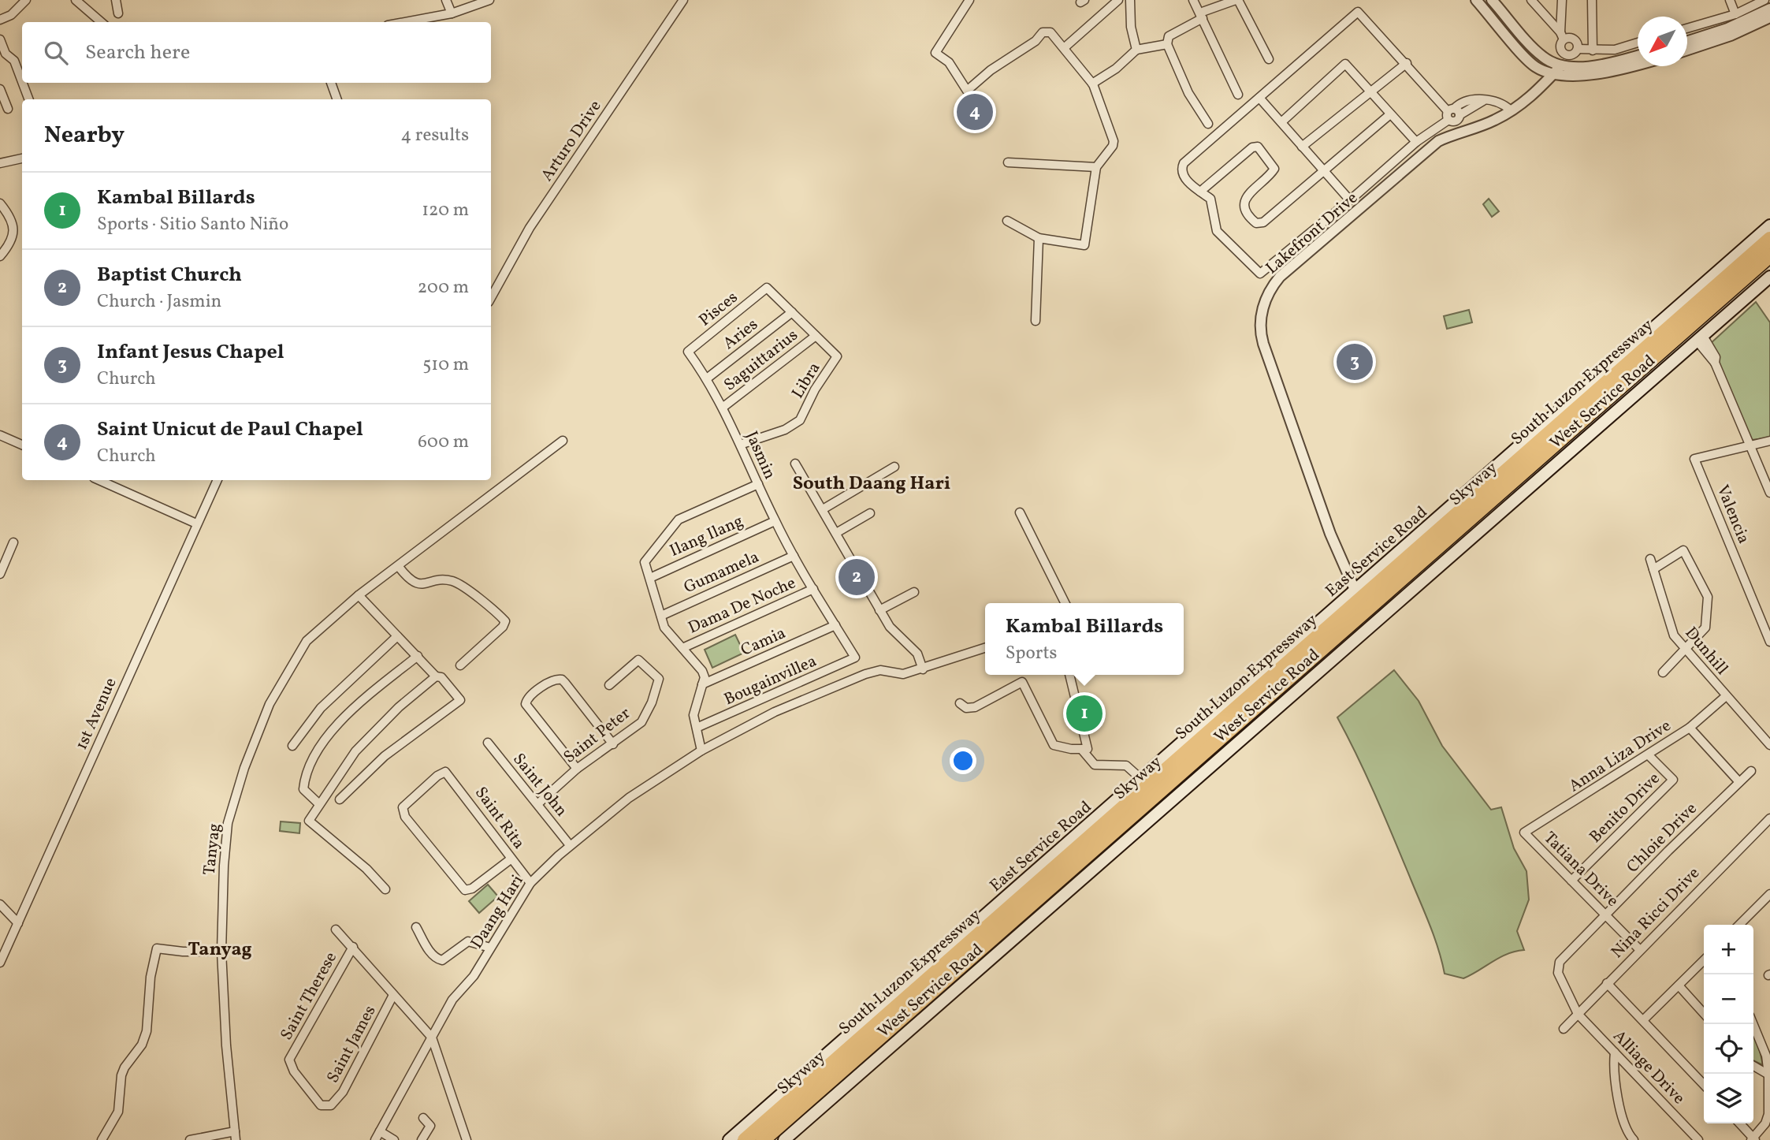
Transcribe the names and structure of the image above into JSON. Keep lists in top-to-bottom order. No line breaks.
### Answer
{"streets":{"highway":["South Luzon Expressway","Skyway"],"main road":["West Service Road","East Service Road"],"street":["Arturo Drive","Lakefront Drive","Pisces","Aries","Saguittarius","Libra","Jasmin","Valencia","Ilang Ilang","Gumamela","Dama De Noche","Camia","Dunhill","Bougainvillea","1st Avenue","Saint Peter","Anna Liza Drive","Saint John","Benito Drive","Saint Rita","Chloie Drive","Tanyag","Tatiana Drive","Daang Hari","Nina Ricci Drive","Saint Therese","Saint James","Alliage Drive"]},"crossings":[["Lakefront Drive","East Service Road"],["Pisces","Libra"],["Pisces","Jasmin"],["Aries","Libra"],["Aries","Jasmin"],["Saguittarius","Libra"],["Saguittarius","Jasmin"],["Libra","Jasmin"],["Jasmin","Ilang Ilang"],["Jasmin","Gumamela"],["Jasmin","Dama De Noche"],["Jasmin","Camia"],["Jasmin","Bougainvillea"],["Dunhill","Anna Liza Drive"],["Saint Peter","Saint John"],["Anna Liza Drive","Benito Drive"],["Anna Liza Drive","Tatiana Drive"],["Saint John","Daang Hari"],["Benito Drive","Tatiana Drive"],["Saint Rita","Daang Hari"],["Chloie Drive","Tatiana Drive"],["Chloie Drive","Nina Ricci Drive"],["Chloie Drive","Alliage Drive"],["Tatiana Drive","Nina Ricci Drive"],["Daang Hari","Saint Therese"],["Nina Ricci Drive","Alliage Drive"],["Saint Therese","Saint James"]],"districts":["South Daang Hari","Tanyag"],"north":"bottom left","page":{"search":"Search here","pins":["4","3","2","1"],"heading":["Nearby","4 results"],"list":[{"mark":"1","name":"Kambal Billards","note":"Sports · Sitio Santo Niño","value":"120 m"},{"mark":"2","name":"Baptist Church","note":"Church · Jasmin","value":"200 m"},{"mark":"3","name":"Infant Jesus Chapel","note":"Church","value":"510 m"},{"mark":"4","name":"Saint Unicut de Paul Chapel","note":"Church","value":"600 m"}],"popup":["Kambal Billards","Sports"],"map_buttons":["+","−"]}}
